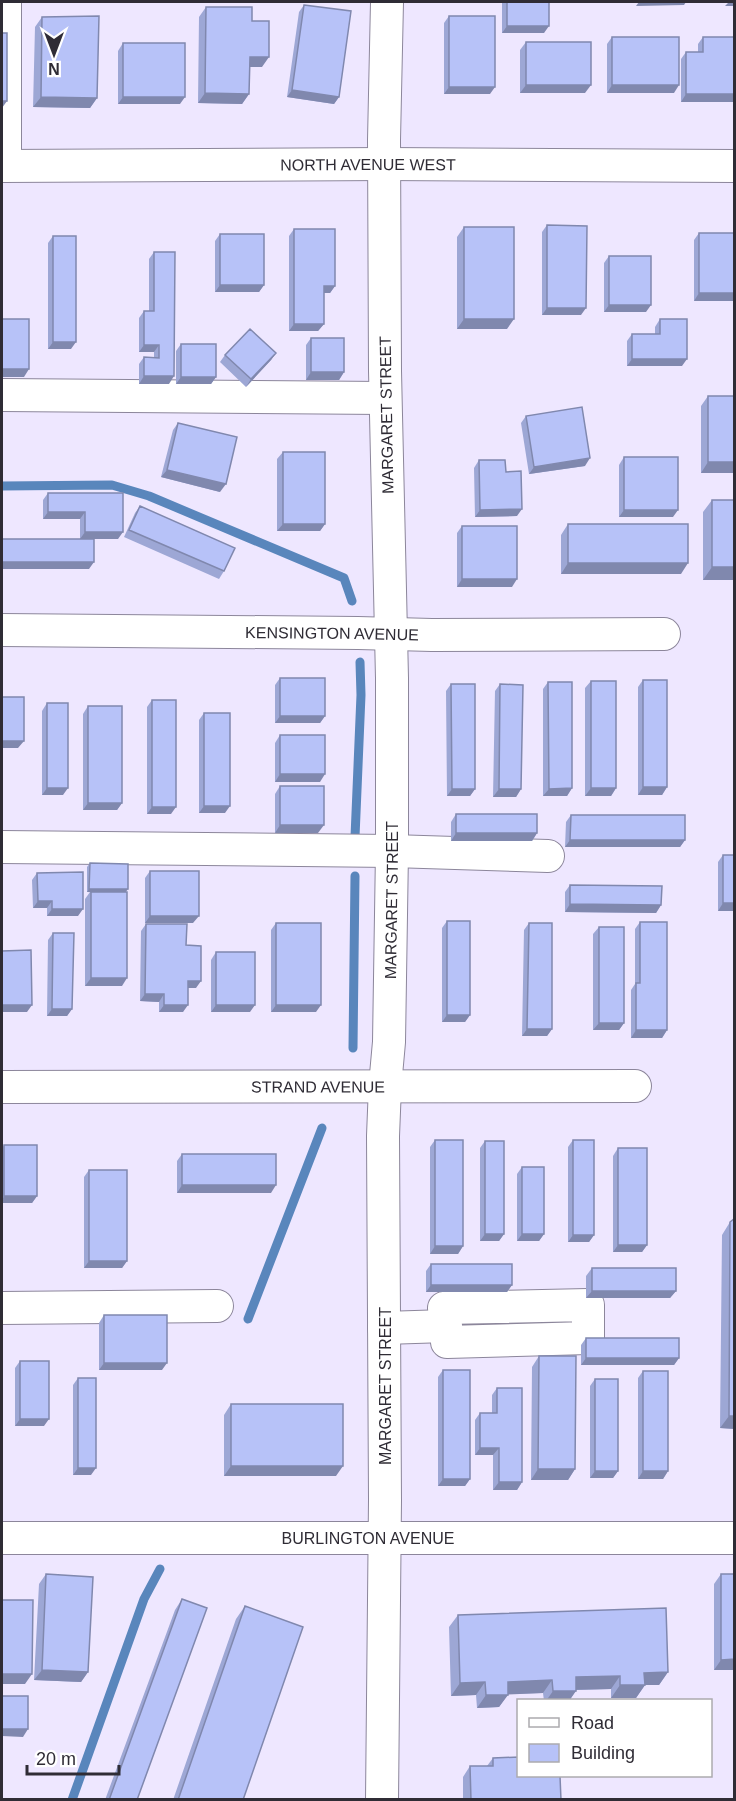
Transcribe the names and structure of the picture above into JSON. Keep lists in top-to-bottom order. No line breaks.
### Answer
{"streets":{"street":["NORTH AVENUE WEST","MARGARET STREET","KENSINGTON AVENUE","STRAND AVENUE","BURLINGTON AVENUE"]},"crossings":[["NORTH AVENUE WEST","MARGARET STREET"],["MARGARET STREET","KENSINGTON AVENUE"],["MARGARET STREET","STRAND AVENUE"],["MARGARET STREET","BURLINGTON AVENUE"]],"legend":["Road","Building"],"scale_bar":"20 m","north":"bottom"}
